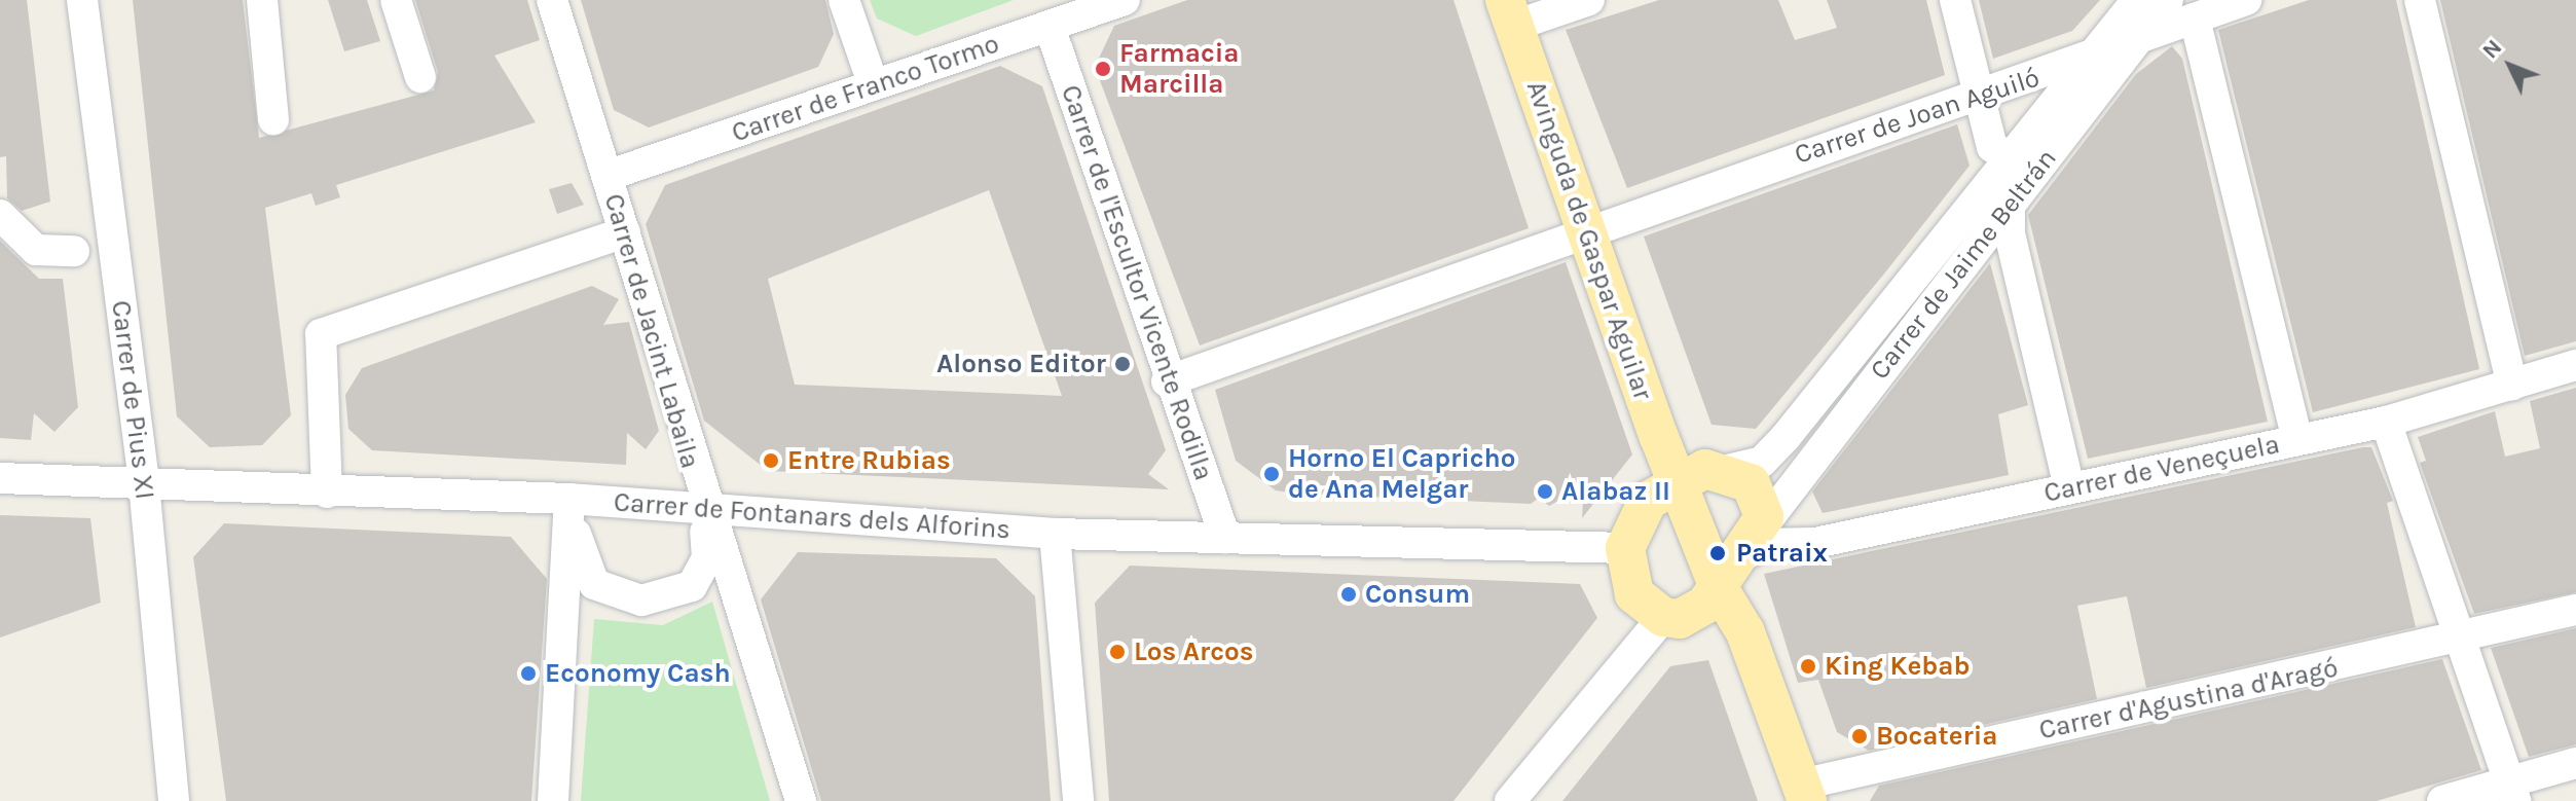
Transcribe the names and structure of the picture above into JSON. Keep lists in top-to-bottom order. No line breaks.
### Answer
{"streets":{"main road":["Avinguda de Gaspar Aguilar"],"street":["Carrer de Franco Tormo","Carrer de Joan Aguiló","Carrer de Jaime Beltrán","Carrer de l'Escultor Vicente Rodilla","Carrer de Jacint Labaila","Carrer de Pius XI","Carrer de Veneçuela","Carrer de Fontanars dels Alforins","Carrer d'Agustina d'Aragó"]},"crossings":[["Carrer de Franco Tormo","Carrer de l'Escultor Vicente Rodilla"],["Carrer de Franco Tormo","Carrer de Jacint Labaila"],["Carrer de Joan Aguiló","Avinguda de Gaspar Aguilar"],["Carrer de Joan Aguiló","Carrer de Jaime Beltrán"],["Carrer de Joan Aguiló","Carrer de l'Escultor Vicente Rodilla"],["Avinguda de Gaspar Aguilar","Carrer d'Agustina d'Aragó"],["Carrer de Jaime Beltrán","Carrer de Veneçuela"],["Carrer de l'Escultor Vicente Rodilla","Carrer de Fontanars dels Alforins"],["Carrer de Jacint Labaila","Carrer de Fontanars dels Alforins"],["Carrer de Pius XI","Carrer de Fontanars dels Alforins"]],"places":["Farmacia Marcilla","Alonso Editor","Entre Rubias","Horno El Capricho de Ana Melgar","Alabaz II","Patraix","Consum","Los Arcos","King Kebab","Economy Cash","Bocateria"],"north":"top left"}
